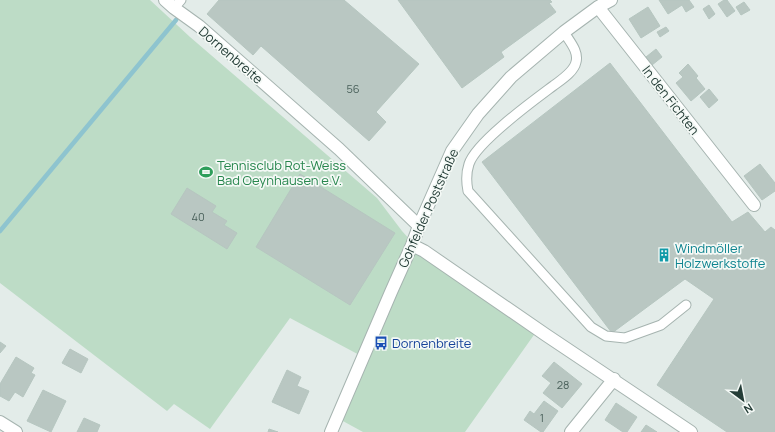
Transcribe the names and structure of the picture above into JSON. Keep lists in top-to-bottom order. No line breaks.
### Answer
{"streets":{"street":["Dornenbreite","In den Fichten","Gohfelder Poststraße"]},"crossings":[["Dornenbreite","Gohfelder Poststraße"],["In den Fichten","Gohfelder Poststraße"]],"places":{"sports":["Tennisclub Rot-Weiss Bad Oeynhausen e.V."],"building":["Windmöller Holzwerkstoffe"],"bus stop":["Dornenbreite"]},"house_numbers":["56","40","28","1"],"north":"bottom right"}
